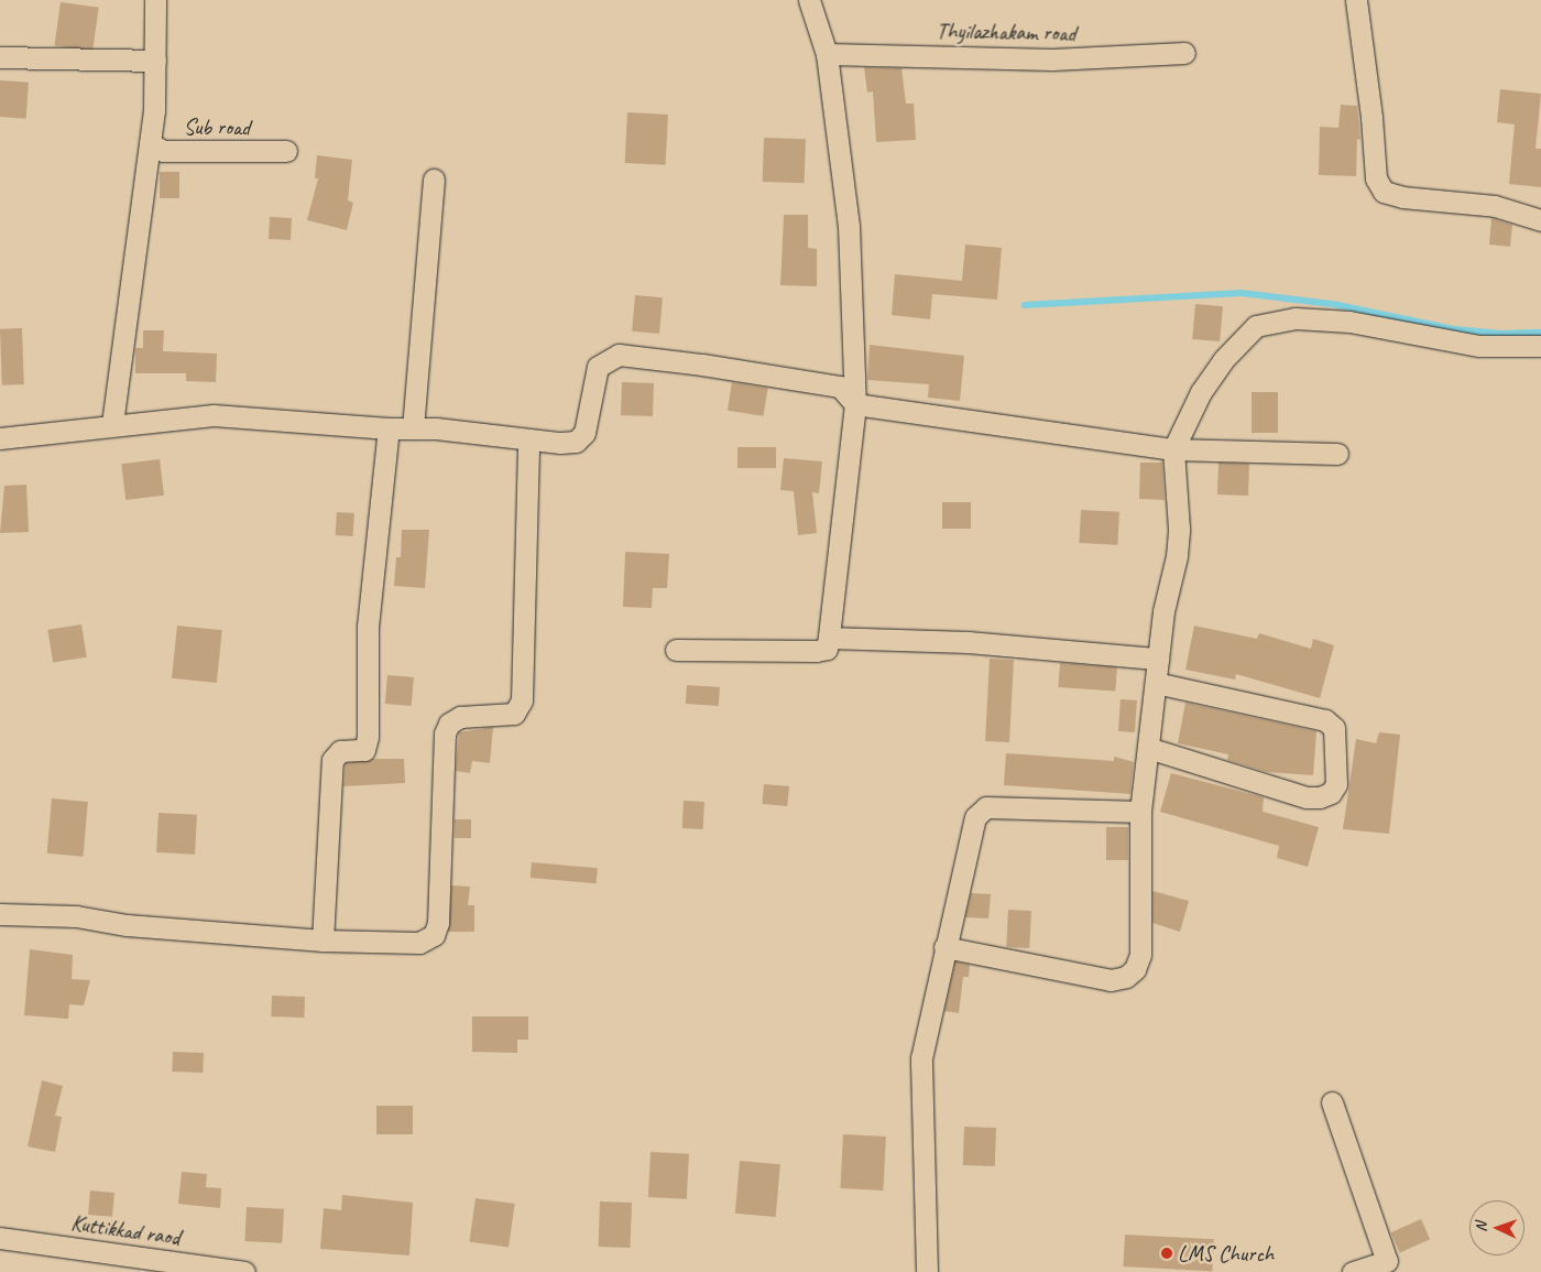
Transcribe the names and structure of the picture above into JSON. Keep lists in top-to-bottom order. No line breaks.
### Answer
{"streets":{"street":["Thyilazhakam road","Sub road","Kuttikkad raod"]},"places":["LMS Church"],"north":"left"}
